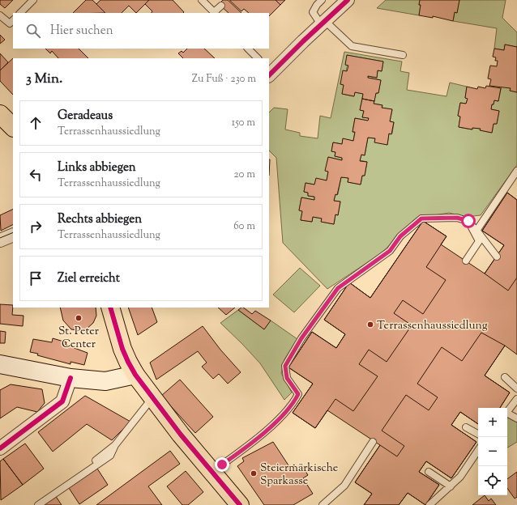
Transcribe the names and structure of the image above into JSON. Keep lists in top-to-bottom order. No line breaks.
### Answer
{"places":["St. Peter Center","Terrassenhaussiedlung","Steiermärkische Sparkasse"],"page":{"search":"Hier suchen","heading":["3 Min.","Zu Fuß · 230 m"],"list":[["Geradeaus","Terrassenhaussiedlung","150 m"],["Links abbiegen","Terrassenhaussiedlung","20 m"],["Rechts abbiegen","Terrassenhaussiedlung","60 m"],"Ziel erreicht"],"map_buttons":["+","−"]}}
